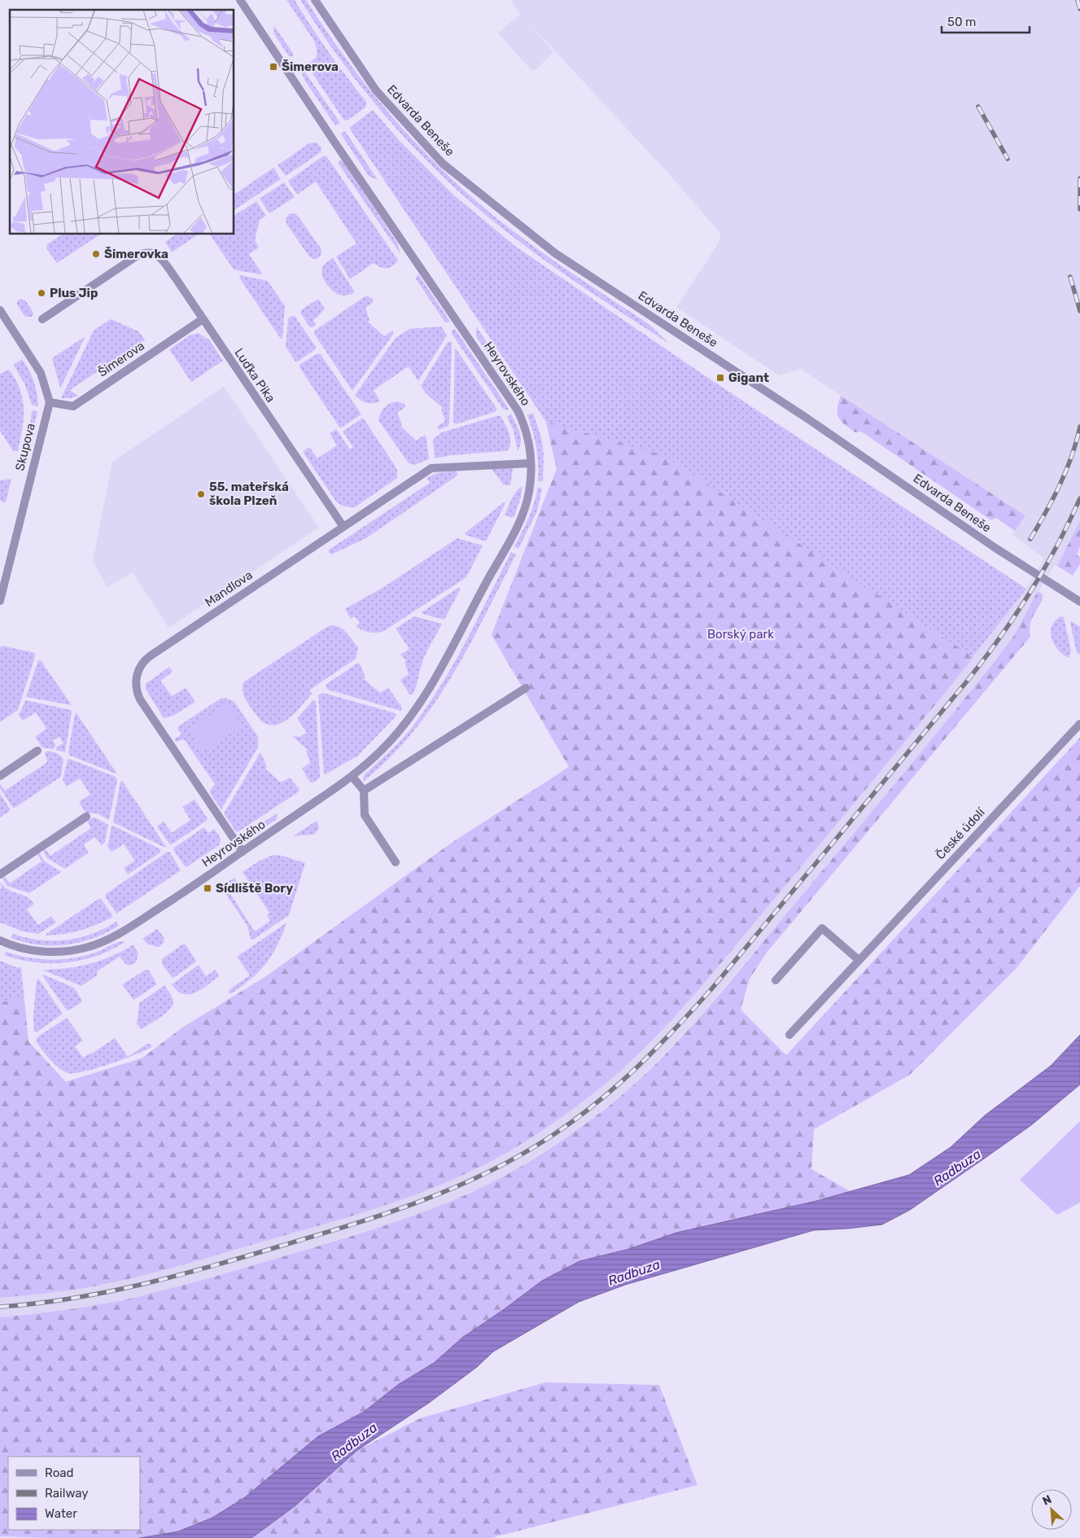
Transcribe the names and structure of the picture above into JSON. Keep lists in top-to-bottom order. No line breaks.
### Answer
{"streets":{"street":["Edvarda Beneše","Šimerova","Heyrovského","Luďka Pika","Skupova","Mandlova","České údolí"]},"crossings":[["Šimerova","Luďka Pika"],["Šimerova","Skupova"],["Heyrovského","Mandlova"],["Luďka Pika","Mandlova"]],"water":["Radbuza"],"parks":["Borský park"],"places":{"transit":["Šimerova","Gigant","Sídliště Bory"],"other":["Šimerovka","Plus Jip","55. mateřská škola Plzeň"]},"legend":["Road","Railway","Water"],"scale_bar":"50 m","north":"top left"}
